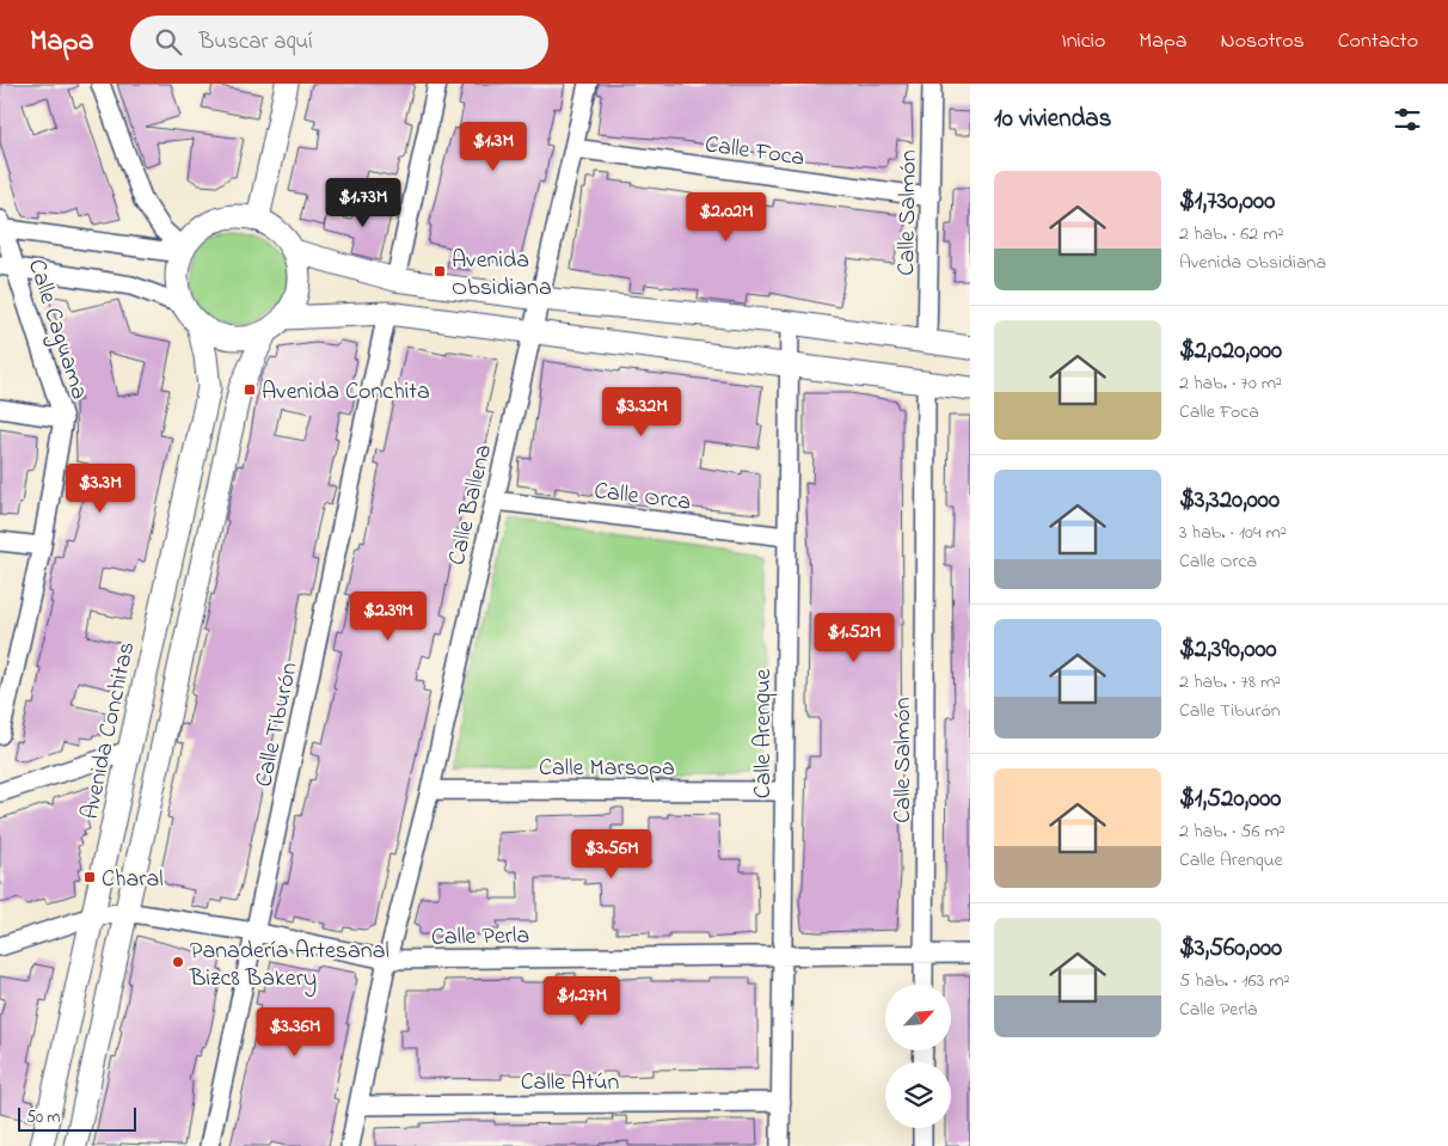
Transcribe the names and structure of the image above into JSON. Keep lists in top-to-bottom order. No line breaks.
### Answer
{"streets":{"street":["Calle Foca","Calle Salmón","Calle Caguama","Calle Orca","Calle Ballena","Calle Tiburón","Avenida Conchitas","Calle Arenque","Calle Marsopa","Calle Perla","Calle Atún"]},"crossings":[["Calle Foca","Calle Salmón"],["Calle Foca","Calle Ballena"],["Calle Salmón","Calle Perla"],["Calle Orca","Calle Ballena"],["Calle Orca","Calle Arenque"],["Calle Ballena","Calle Marsopa"],["Calle Ballena","Calle Perla"],["Calle Ballena","Calle Atún"],["Calle Tiburón","Calle Perla"],["Avenida Conchitas","Calle Perla"],["Calle Arenque","Calle Marsopa"],["Calle Arenque","Calle Perla"],["Calle Arenque","Calle Atún"]],"places":{"transit":["Avenida Obsidiana","Avenida Conchita","Charal"],"other":["Panadería Artesanal Bizc8 Bakery"]},"scale_bar":"50 m","north":"top right","page":{"header":"Mapa","search":"Buscar aquí","nav":["Inicio","Mapa","Nosotros","Contacto"],"heading":"10 viviendas","price":["$1.3M","$1.73M","$2.02M","$3.32M","$3.3M","$2.39M","$1.52M","$3.56M","$1.27M","$3.36M"],"list":[{"name":"$1,730,000","note":"2 hab. · 62 m² · Avenida Obsidiana"},{"name":"$2,020,000","note":"2 hab. · 70 m² · Calle Foca"},{"name":"$3,320,000","note":"3 hab. · 104 m² · Calle Orca"},{"name":"$2,390,000","note":"2 hab. · 78 m² · Calle Tiburón"},{"name":"$1,520,000","note":"2 hab. · 56 m² · Calle Arenque"},{"name":"$3,560,000","note":"5 hab. · 163 m² · Calle Perla"}],"scale":"50 m"}}
